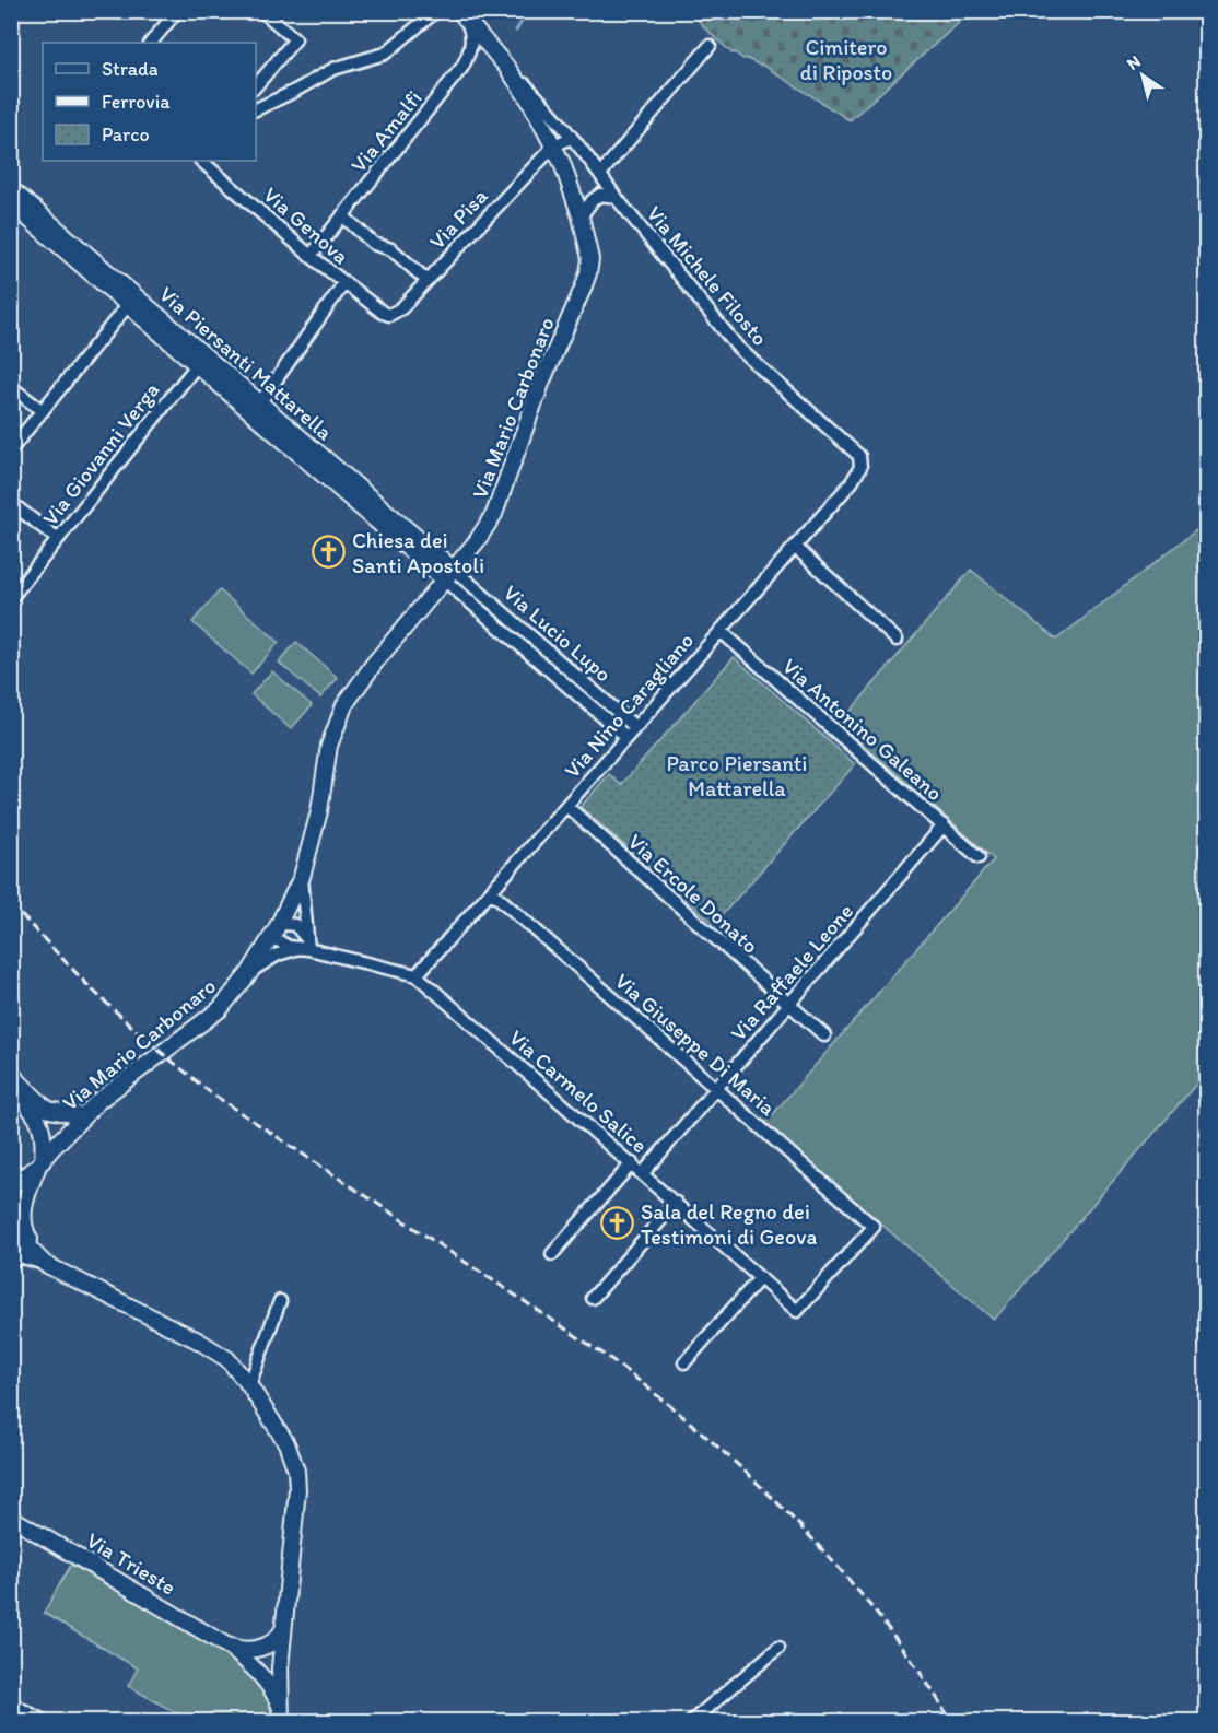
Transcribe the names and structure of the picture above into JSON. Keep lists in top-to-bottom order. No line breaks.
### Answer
{"streets":{"street":["Via Amalfi","Via Pisa","Via Genova","Via Michele Filosto","Via Piersanti Mattarella","Via Mario Carbonaro","Via Giovanni Verga","Via Lucio Lupo","Via Nino Caragliano","Via Antonino Galeano","Via Ercole Donato","Via Raffaele Leone","Via Giuseppe Di Maria","Via Carmelo Salice","Via Trieste"]},"crossings":[["Via Amalfi","Via Genova"],["Via Amalfi","Via Mario Carbonaro"],["Via Pisa","Via Genova"],["Via Pisa","Via Mario Carbonaro"],["Via Michele Filosto","Via Mario Carbonaro"],["Via Michele Filosto","Via Nino Caragliano"],["Via Piersanti Mattarella","Via Mario Carbonaro"],["Via Piersanti Mattarella","Via Giovanni Verga"],["Via Piersanti Mattarella","Via Lucio Lupo"],["Via Mario Carbonaro","Via Lucio Lupo"],["Via Lucio Lupo","Via Nino Caragliano"],["Via Nino Caragliano","Via Antonino Galeano"],["Via Nino Caragliano","Via Ercole Donato"],["Via Nino Caragliano","Via Giuseppe Di Maria"],["Via Nino Caragliano","Via Carmelo Salice"],["Via Antonino Galeano","Via Raffaele Leone"],["Via Ercole Donato","Via Raffaele Leone"],["Via Raffaele Leone","Via Giuseppe Di Maria"],["Via Raffaele Leone","Via Carmelo Salice"],["Via Giuseppe Di Maria","Via Carmelo Salice"]],"parks":["Cimitero di Riposto","Parco Piersanti Mattarella"],"places":{"church":["Chiesa dei Santi Apostoli","Sala del Regno dei Testimoni di Geova"]},"legend":["Strada","Ferrovia","Parco"],"north":"top left"}
